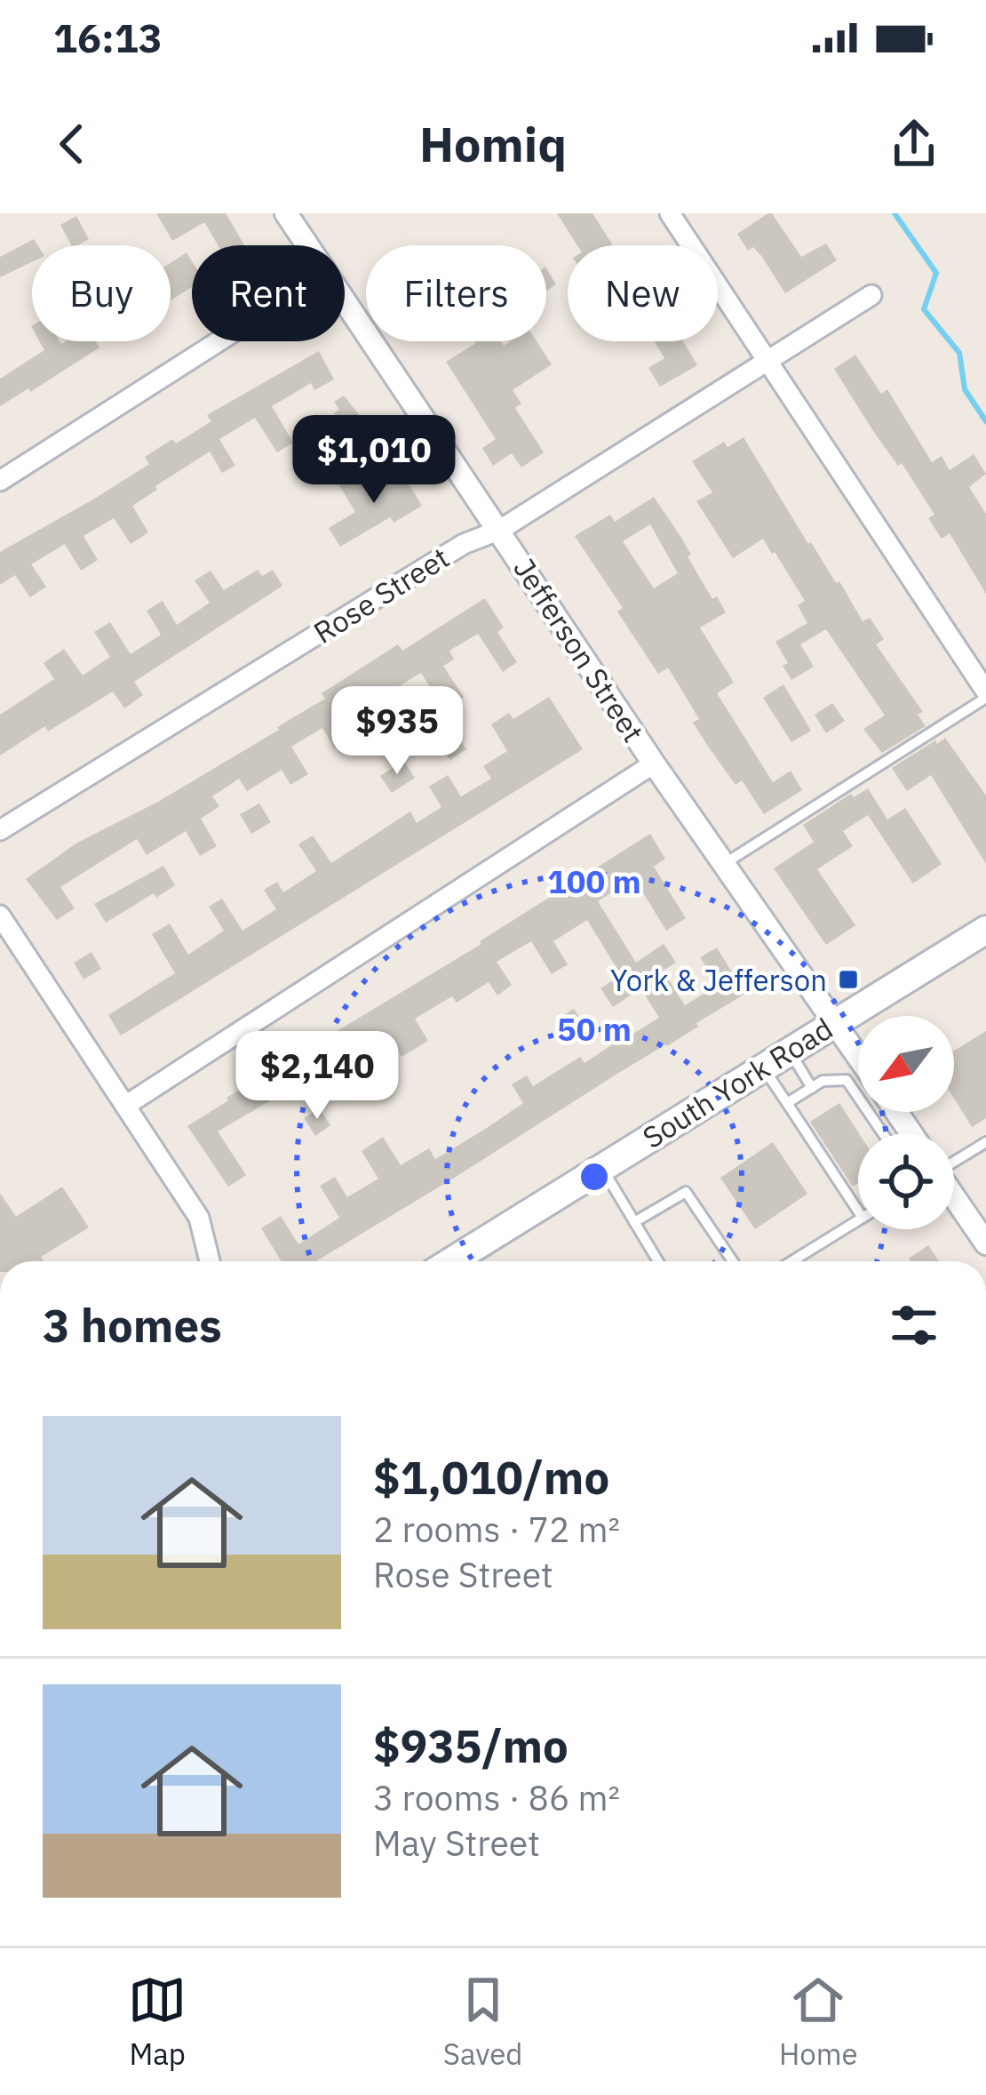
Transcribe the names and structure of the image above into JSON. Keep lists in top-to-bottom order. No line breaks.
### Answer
{"streets":{"main road":["South York Road"],"street":["Rose Street","Jefferson Street"]},"crossings":[["Rose Street","Jefferson Street"],["Jefferson Street","South York Road"]],"places":{"transit":["York & Jefferson"]},"north":"bottom left","page":{"status":"16:13","header":"Homiq","chip":["Buy","Rent","Filters","New"],"price":["$1,010","$935","$2,140"],"heading":"3 homes","list":[{"name":"$1,010/mo","note":"2 rooms · 72 m² · Rose Street"},{"name":"$935/mo","note":"3 rooms · 86 m² · May Street"}],"tabs":["Map","Saved","Home"]},"rings":["100 m","50 m"]}
